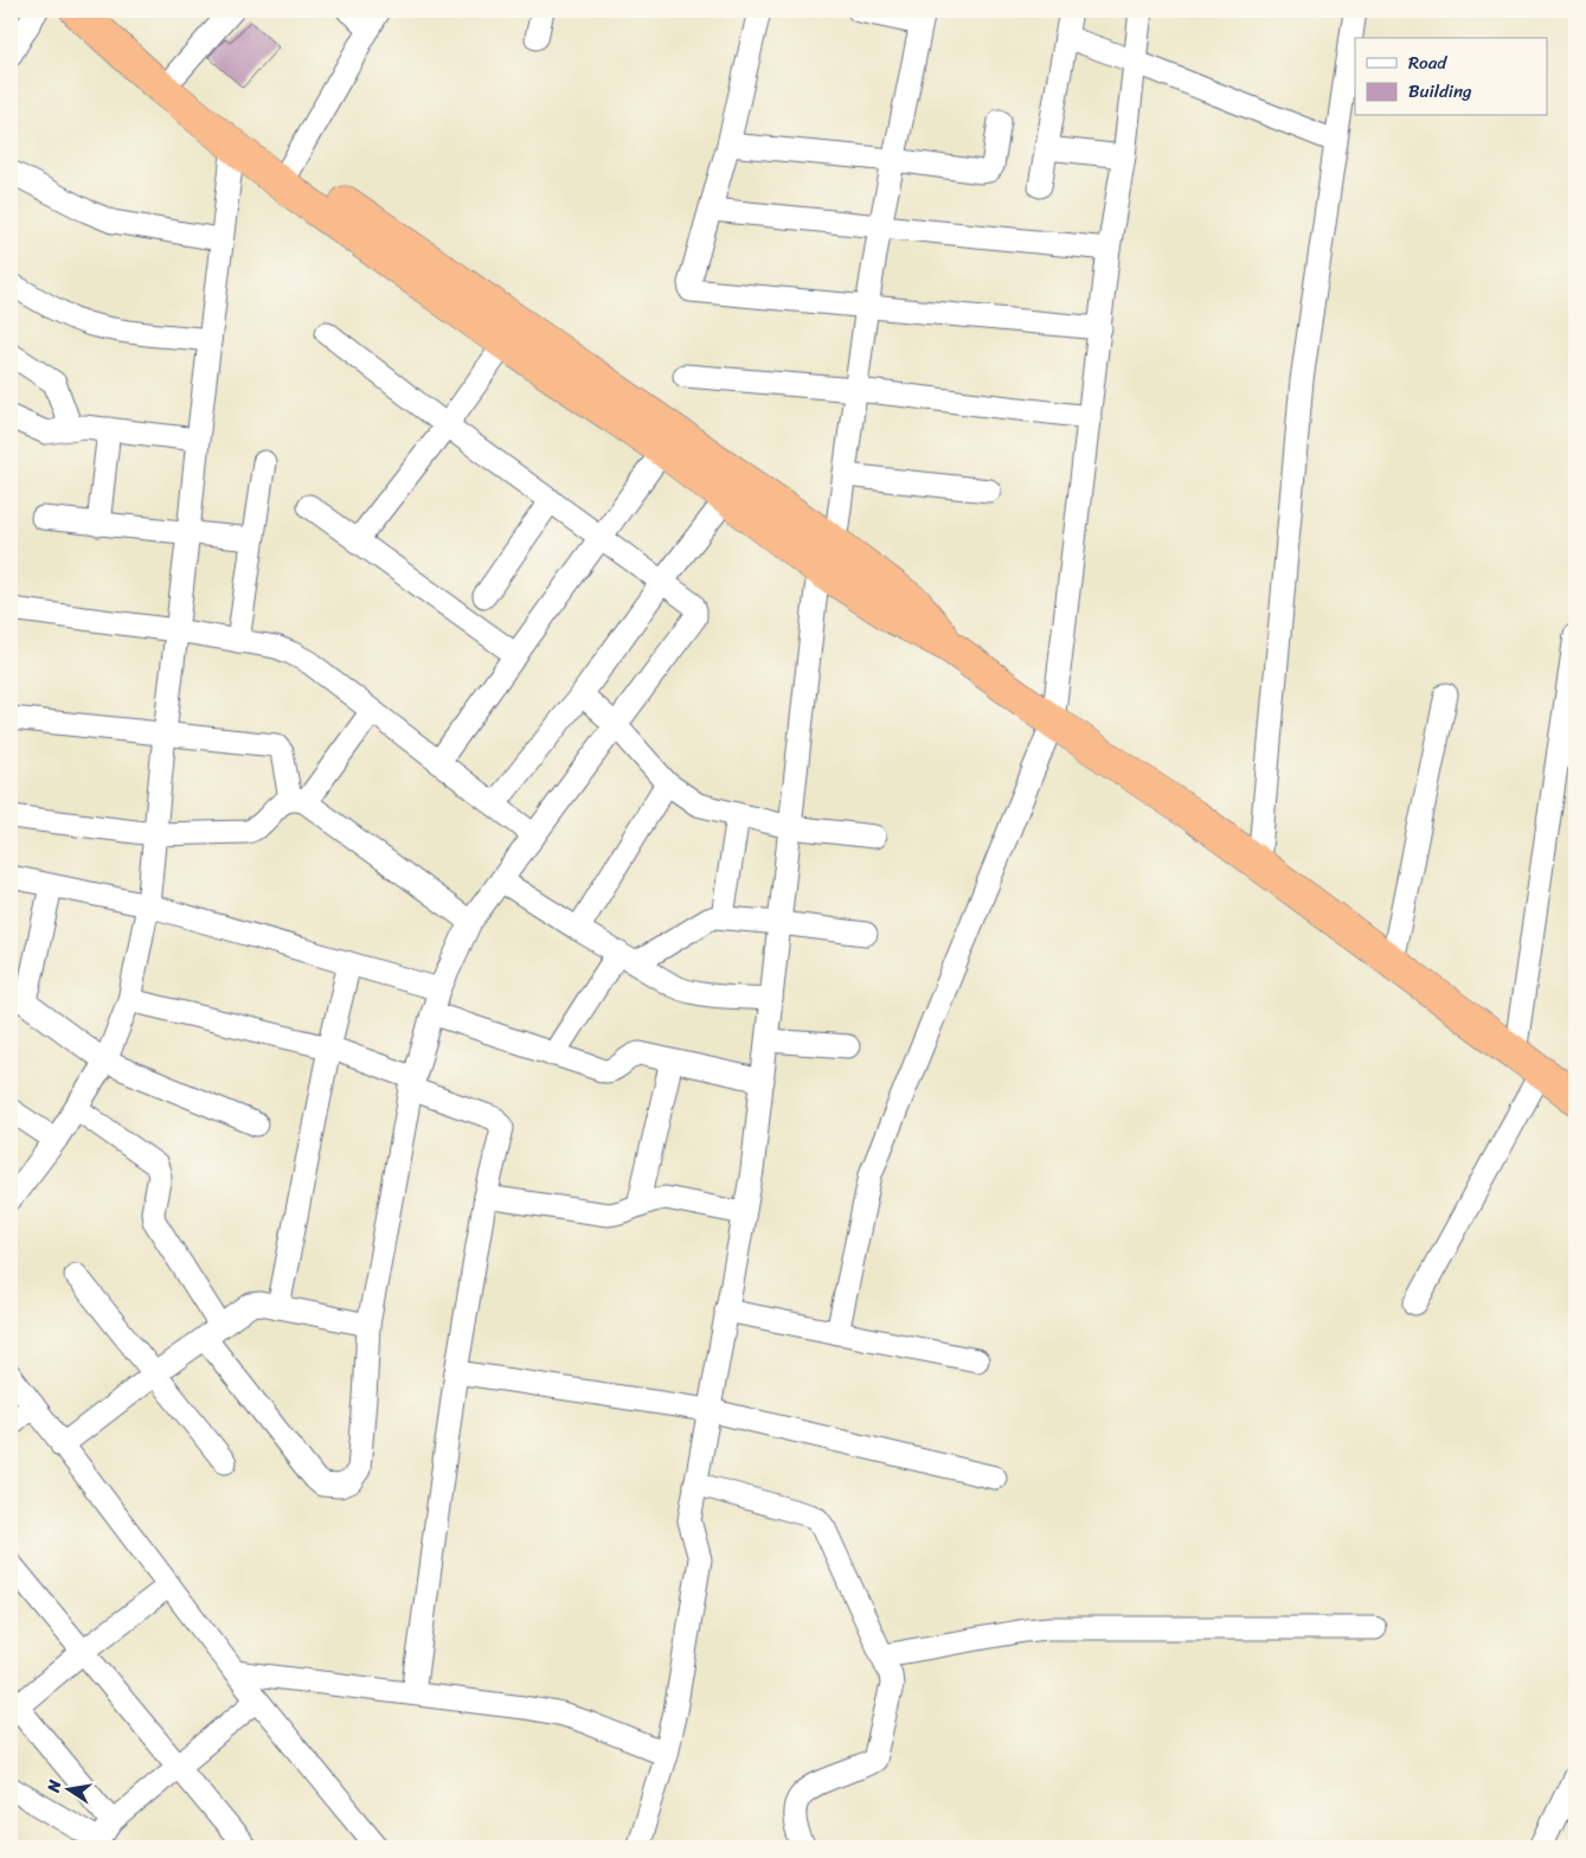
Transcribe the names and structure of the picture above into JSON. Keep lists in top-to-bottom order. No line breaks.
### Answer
{"legend":["Road","Building"],"north":"left"}
